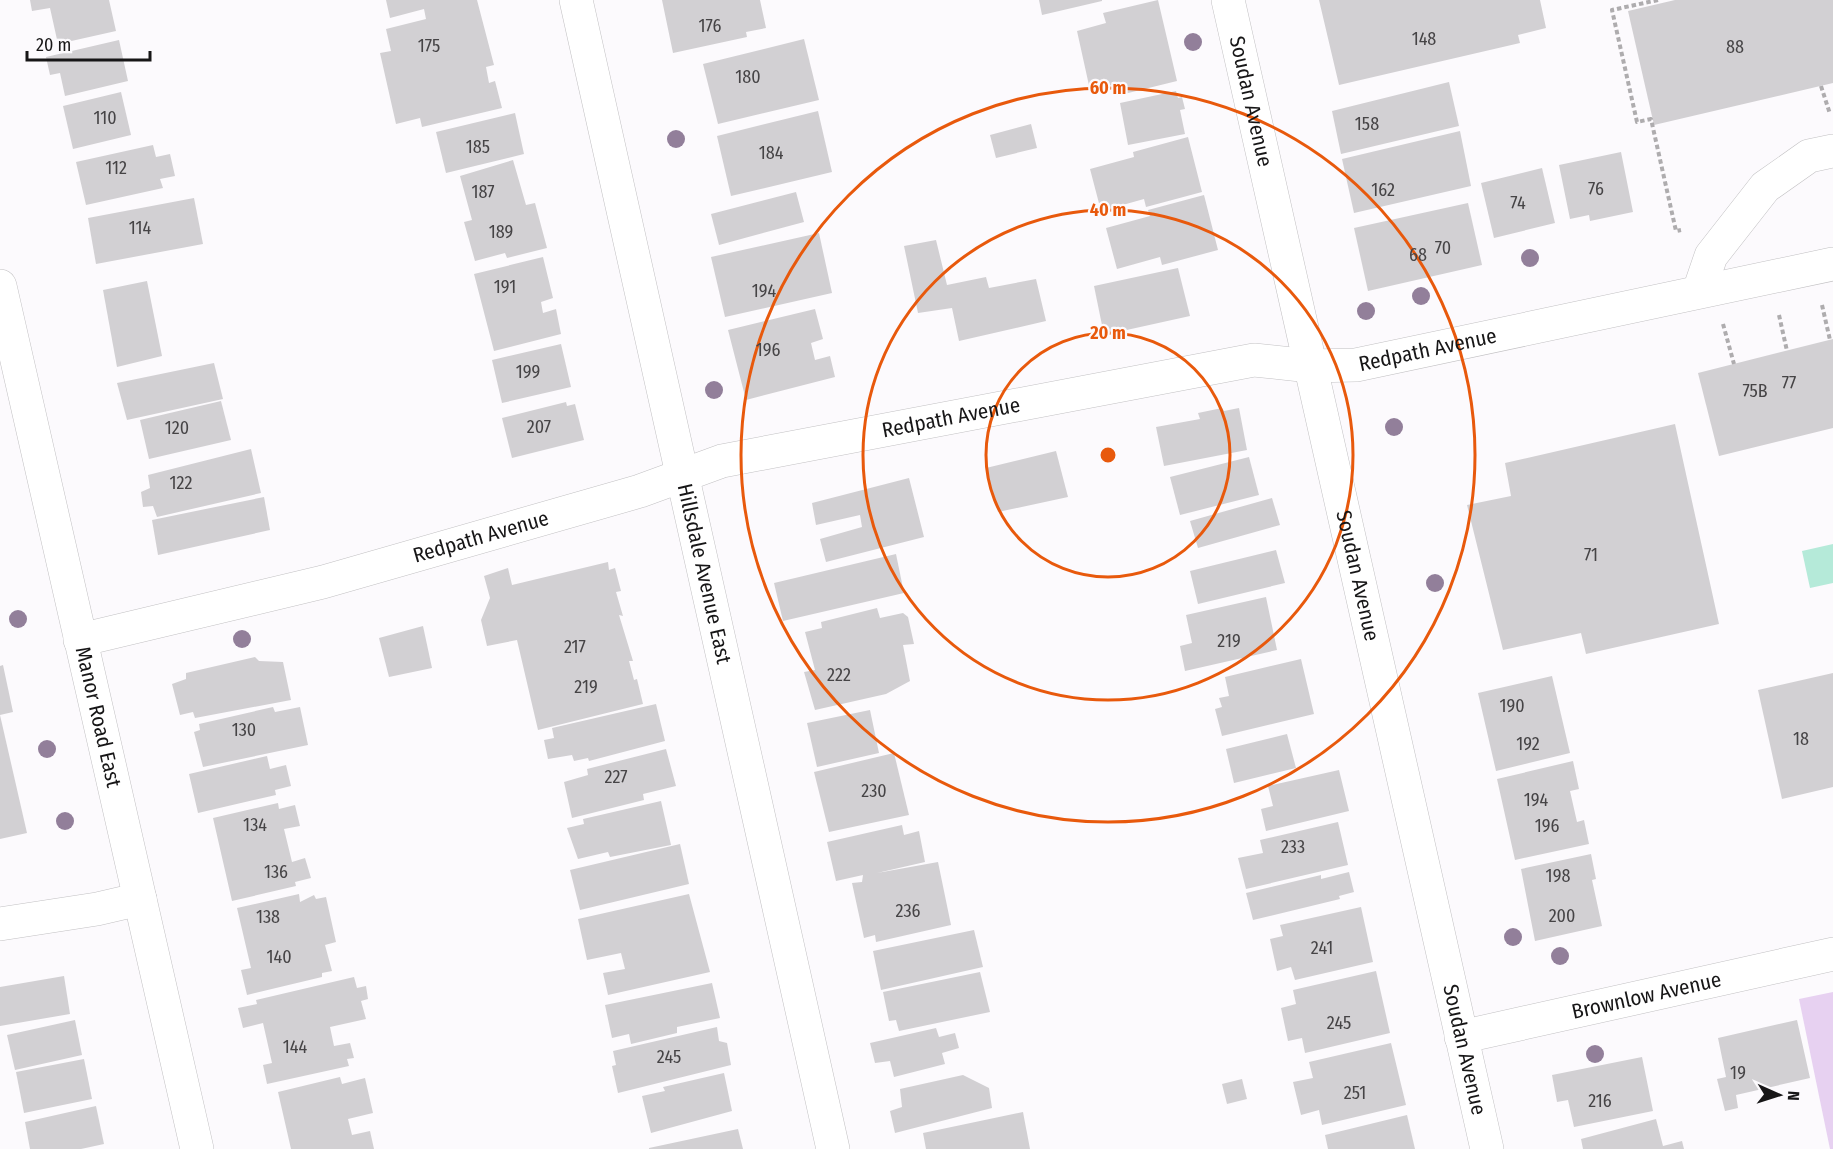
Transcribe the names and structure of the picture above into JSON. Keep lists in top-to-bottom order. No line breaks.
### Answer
{"streets":{"street":["Soudan Avenue","Redpath Avenue","Hillsdale Avenue East","Manor Road East","Brownlow Avenue"]},"crossings":[["Soudan Avenue","Redpath Avenue"],["Soudan Avenue","Brownlow Avenue"],["Redpath Avenue","Hillsdale Avenue East"],["Redpath Avenue","Manor Road East"]],"house_numbers":["176","148","175","88","180","110","158","185","184","112","76","162","187","74","114","189","70","68","191","194","196","199","77","75B","207","120","122","71","219","217","222","219","190","130","18","192","227","230","194","134","196","233","136","198","236","200","138","241","140","245","144","245","19","251","216"],"scale_bar":"20 m","north":"right","rings":["60 m","40 m","20 m"]}
